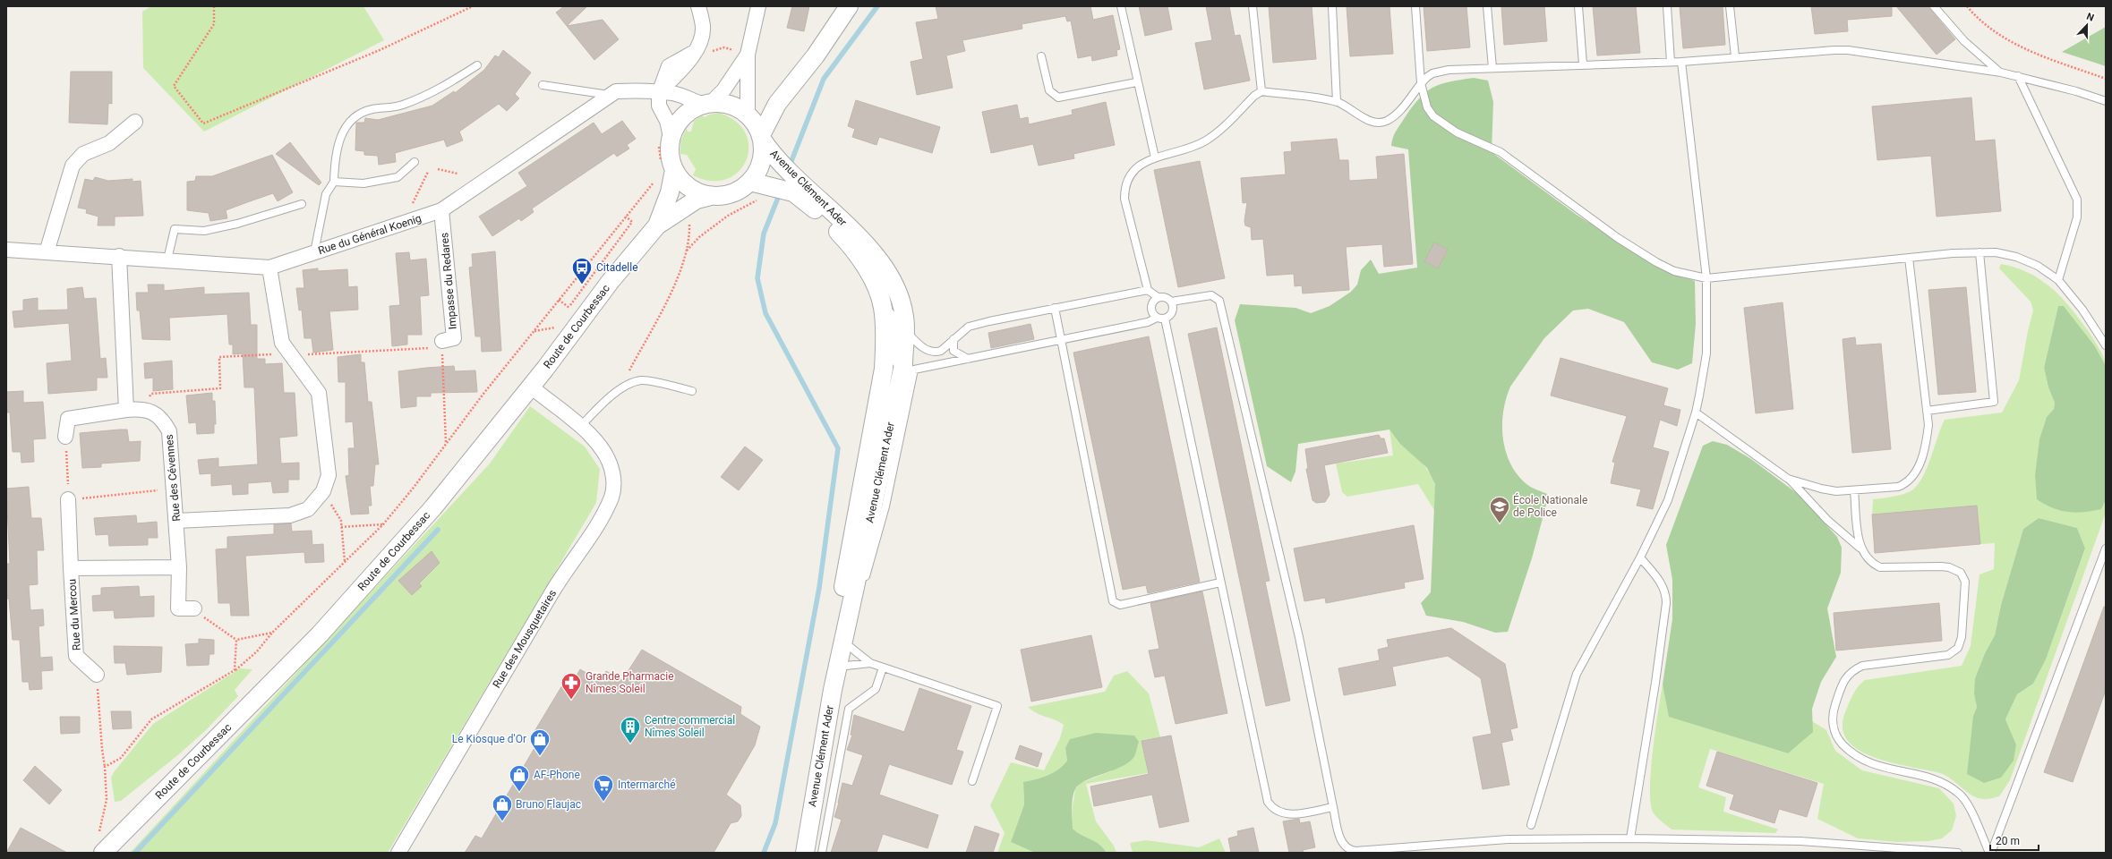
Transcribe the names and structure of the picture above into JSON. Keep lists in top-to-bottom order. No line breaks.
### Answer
{"streets":{"street":["Avenue Clément Ader","Rue du Général Koenig","Impasse du Redares","Route de Courbessac","Rue des Cévennes","Rue du Mercou","Rue des Mousquetaires"]},"crossings":[["Avenue Clément Ader","Rue du Général Koenig"],["Avenue Clément Ader","Route de Courbessac"],["Rue du Général Koenig","Impasse du Redares"],["Rue du Général Koenig","Route de Courbessac"],["Route de Courbessac","Rue des Mousquetaires"],["Rue des Cévennes","Rue du Mercou"]],"places":{"bus stop":["Citadelle"],"school or university":["École Nationale de Police"],"pharmacy":["Grande Pharmacie Nîmes Soleil"],"building":["Centre commercial Nîmes Soleil"],"shop":["Le Kiosque d'Or","AF-Phone","Bruno Flaujac"],"supermarket":["Intermarché"]},"scale_bar":"20 m","north":"top"}
